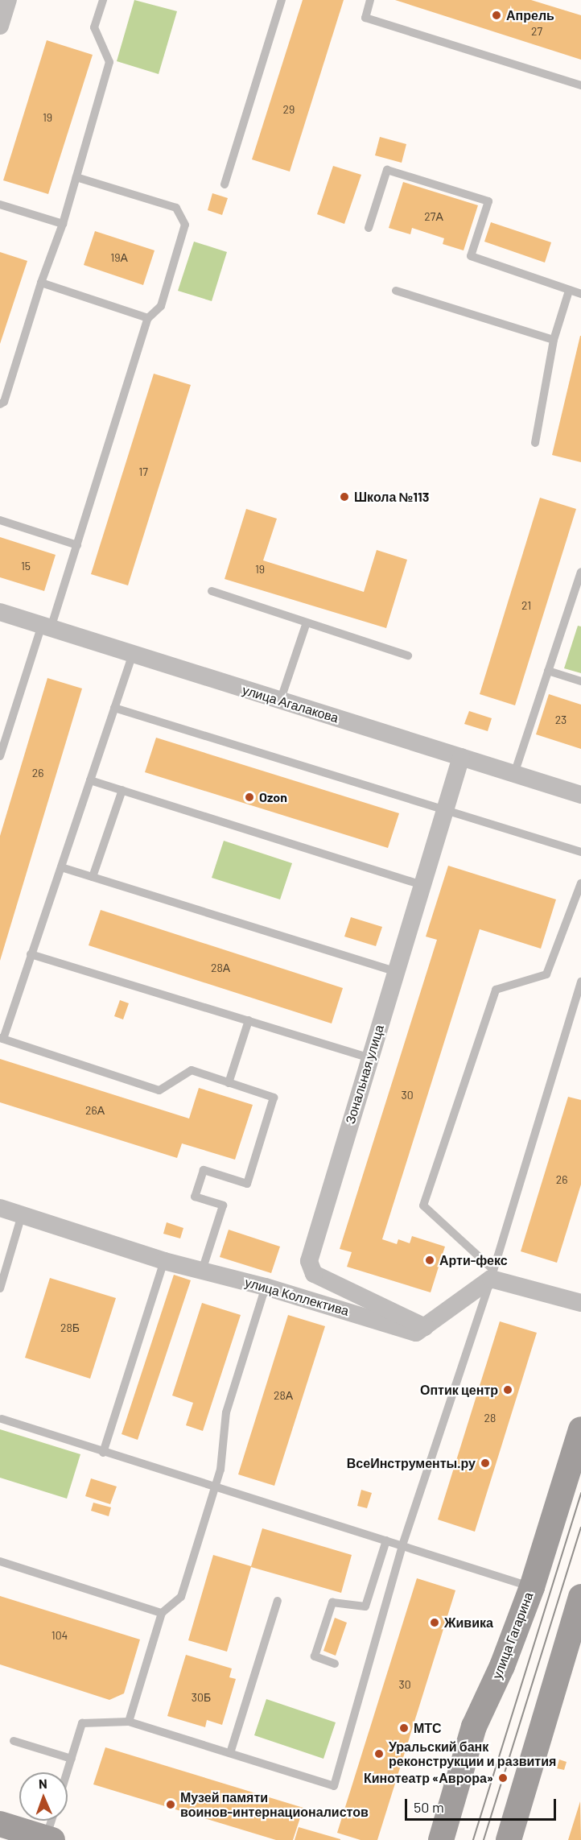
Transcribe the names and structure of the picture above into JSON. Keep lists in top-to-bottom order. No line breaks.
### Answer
{"streets":{"main road":["улица Гагарина"],"street":["улица Агалакова","Зональная улица","улица Коллектива"]},"crossings":[["улица Агалакова","Зональная улица"],["Зональная улица","улица Коллектива"]],"places":["Апрель","Школа №113","Ozon","Арти-фекс","Оптик центр","ВсеИнструменты.ру","Живика","МТС","Уральский банк реконструкции и развития","Кинотеатр «Аврора»","Музей памяти воинов-интернационалистов"],"house_numbers":["27","29","19","27А","19А","17","15","19","21","23","26","28А","30","26А","26","28Б","28А","28","104","30","30Б"],"scale_bar":"50 m","north":"top"}
